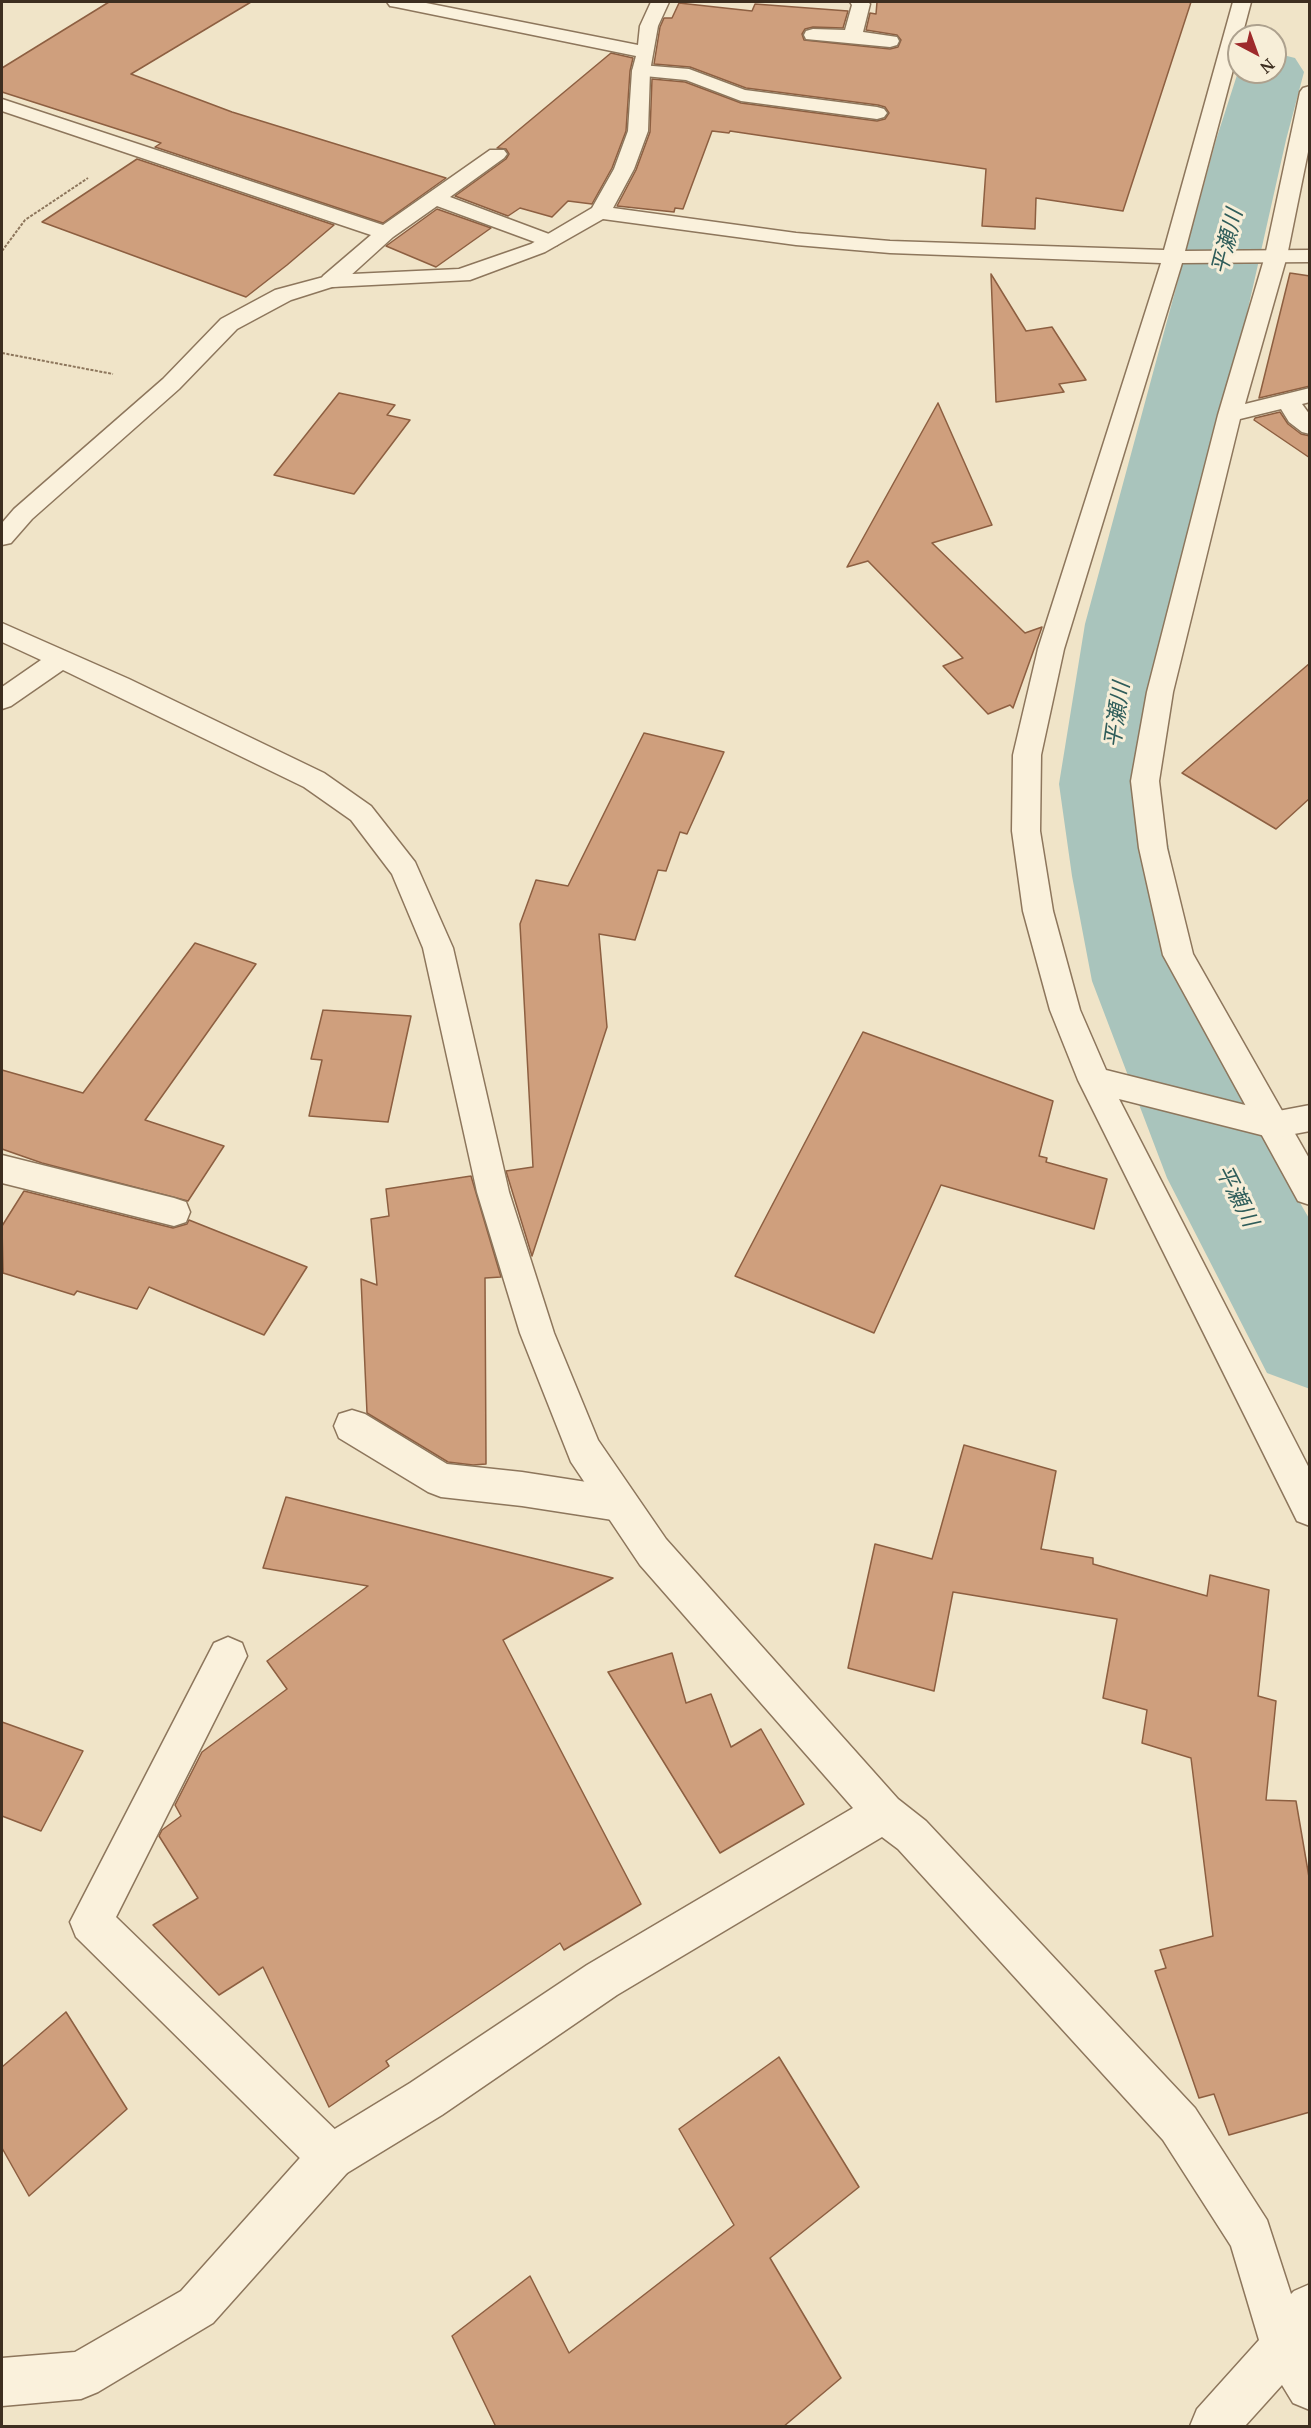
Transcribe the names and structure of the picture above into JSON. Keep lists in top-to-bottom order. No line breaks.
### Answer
{"water":["平瀬川"],"north":"bottom right"}
